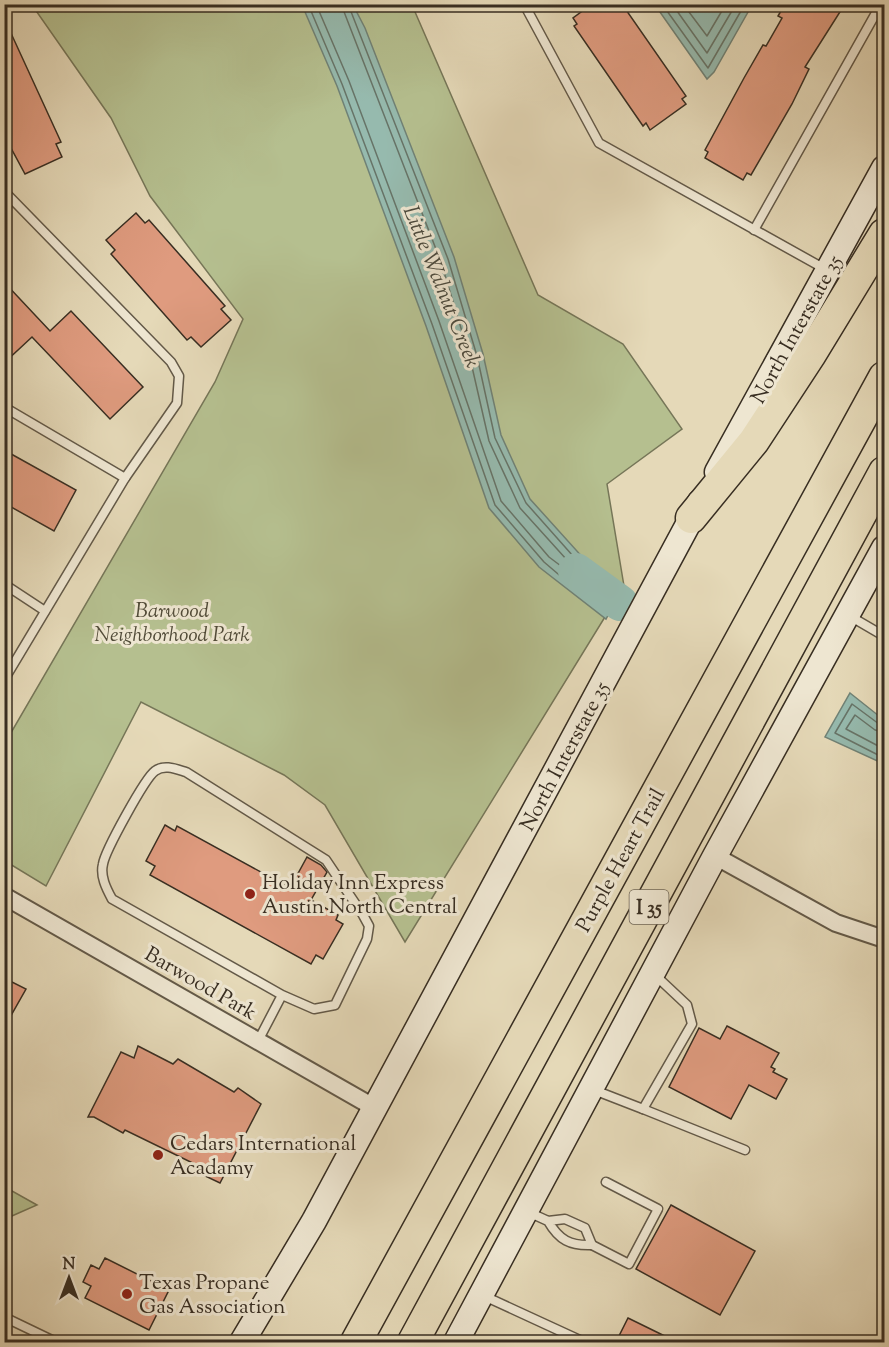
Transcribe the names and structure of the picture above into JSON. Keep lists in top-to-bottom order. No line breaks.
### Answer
{"streets":{"highway":["Purple Heart Trail","I 35"],"main road":["North Interstate 35"],"street":["Barwood Park"]},"crossings":[["North Interstate 35","Barwood Park"]],"water":["Little Walnut Creek"],"parks":["Barwood Neighborhood Park"],"places":["Holiday Inn Express Austin North Central","Cedars International Acadamy","Texas Propane Gas Association"],"north":"top"}
